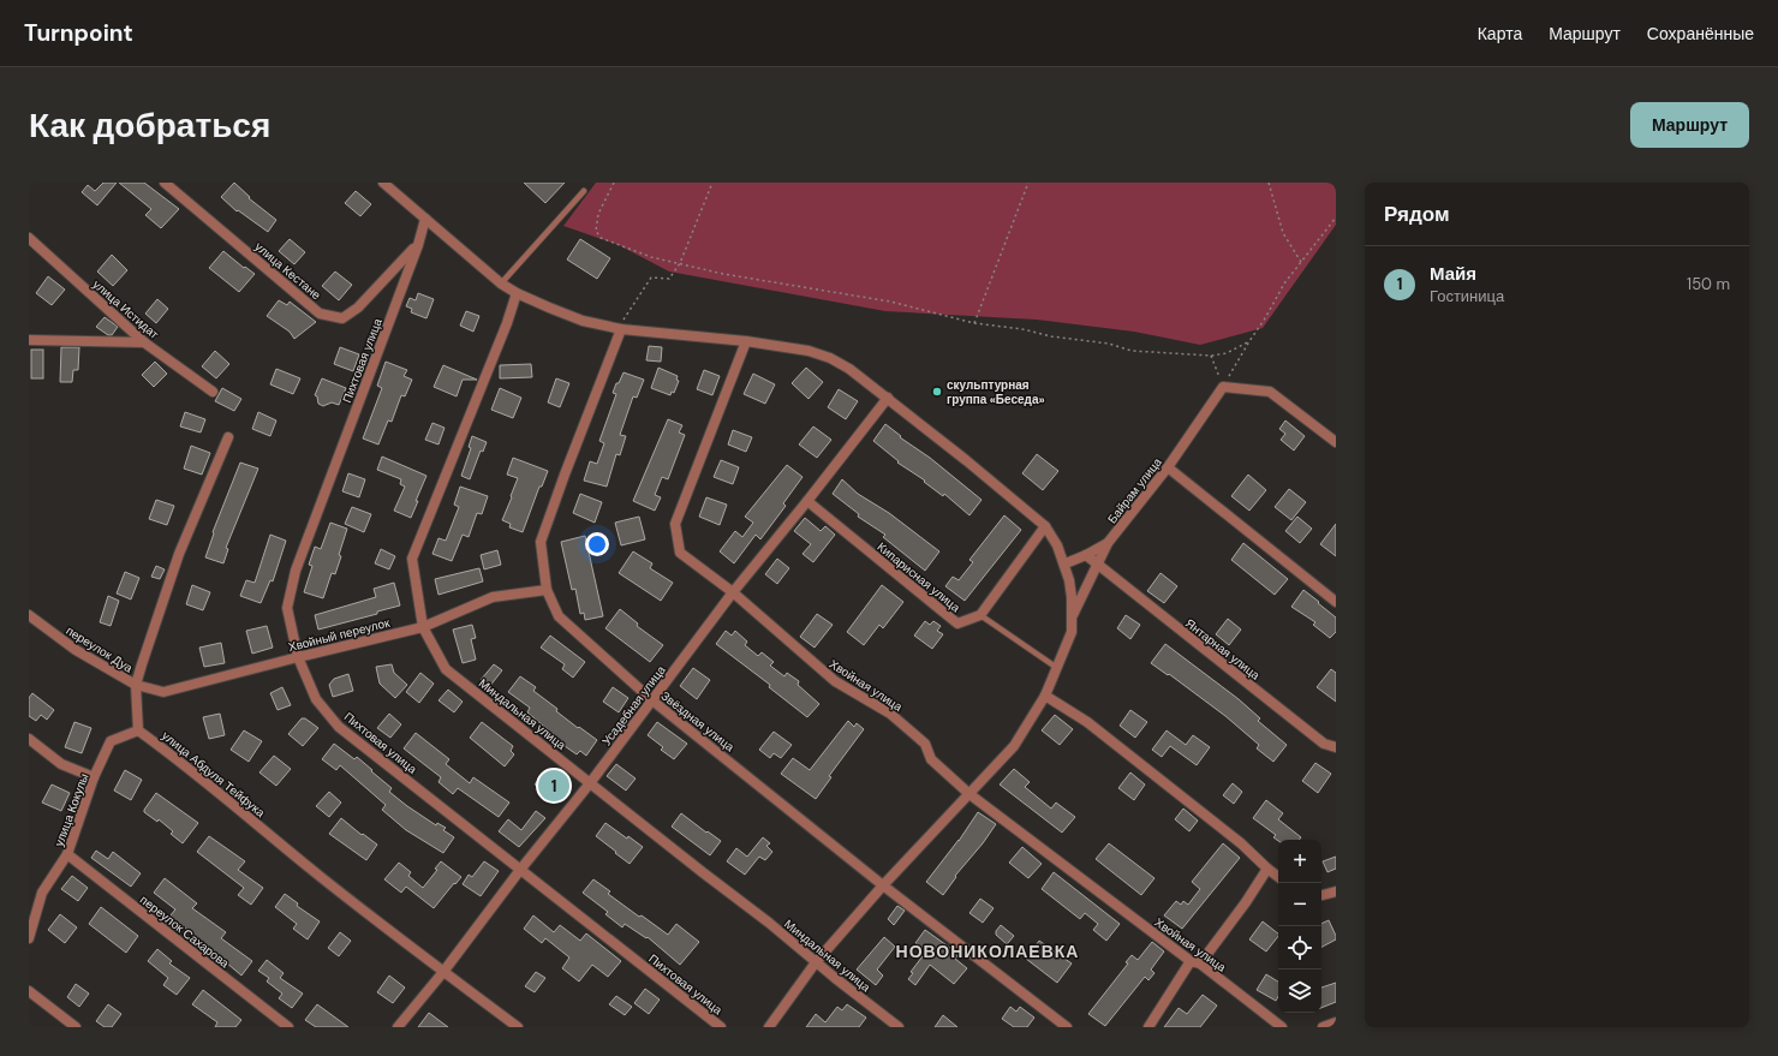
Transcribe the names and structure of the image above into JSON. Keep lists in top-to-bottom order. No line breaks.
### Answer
{"streets":{"street":["улица Кестане","улица Истидат","Пихтовая улица","Байрам улица","Кипарисная улица","Хвойный переулок","переулок Дуа","Янтарная улица","Хвойная улица","Усадебная улица","Миндальная улица","Звёздная улица","улица Абдуля Тейфука","улица Кокулы","переулок Сахарова"]},"crossings":[["улица Кестане","Пихтовая улица"],["Пихтовая улица","Хвойный переулок"],["Пихтовая улица","Усадебная улица"],["Байрам улица","Янтарная улица"],["Кипарисная улица","Усадебная улица"],["Хвойный переулок","переулок Дуа"],["Хвойный переулок","Миндальная улица"],["Хвойный переулок","Звёздная улица"],["Хвойная улица","Усадебная улица"],["Усадебная улица","Миндальная улица"],["Усадебная улица","Звёздная улица"],["Усадебная улица","улица Абдуля Тейфука"],["улица Абдуля Тейфука","улица Кокулы"],["улица Кокулы","переулок Сахарова"]],"districts":["НОВОНИКОЛАЕВКА"],"places":["скульптурная группа «Беседа»"],"page":{"header":"Turnpoint","nav":["Карта","Маршрут","Сохранённые"],"buttons":"Маршрут","title":"Как добраться","heading":"Рядом","list":[{"mark":"1","name":"Майя","note":"Гостиница","value":"150 m"}],"pins":"1","map_buttons":["+","−"]}}
